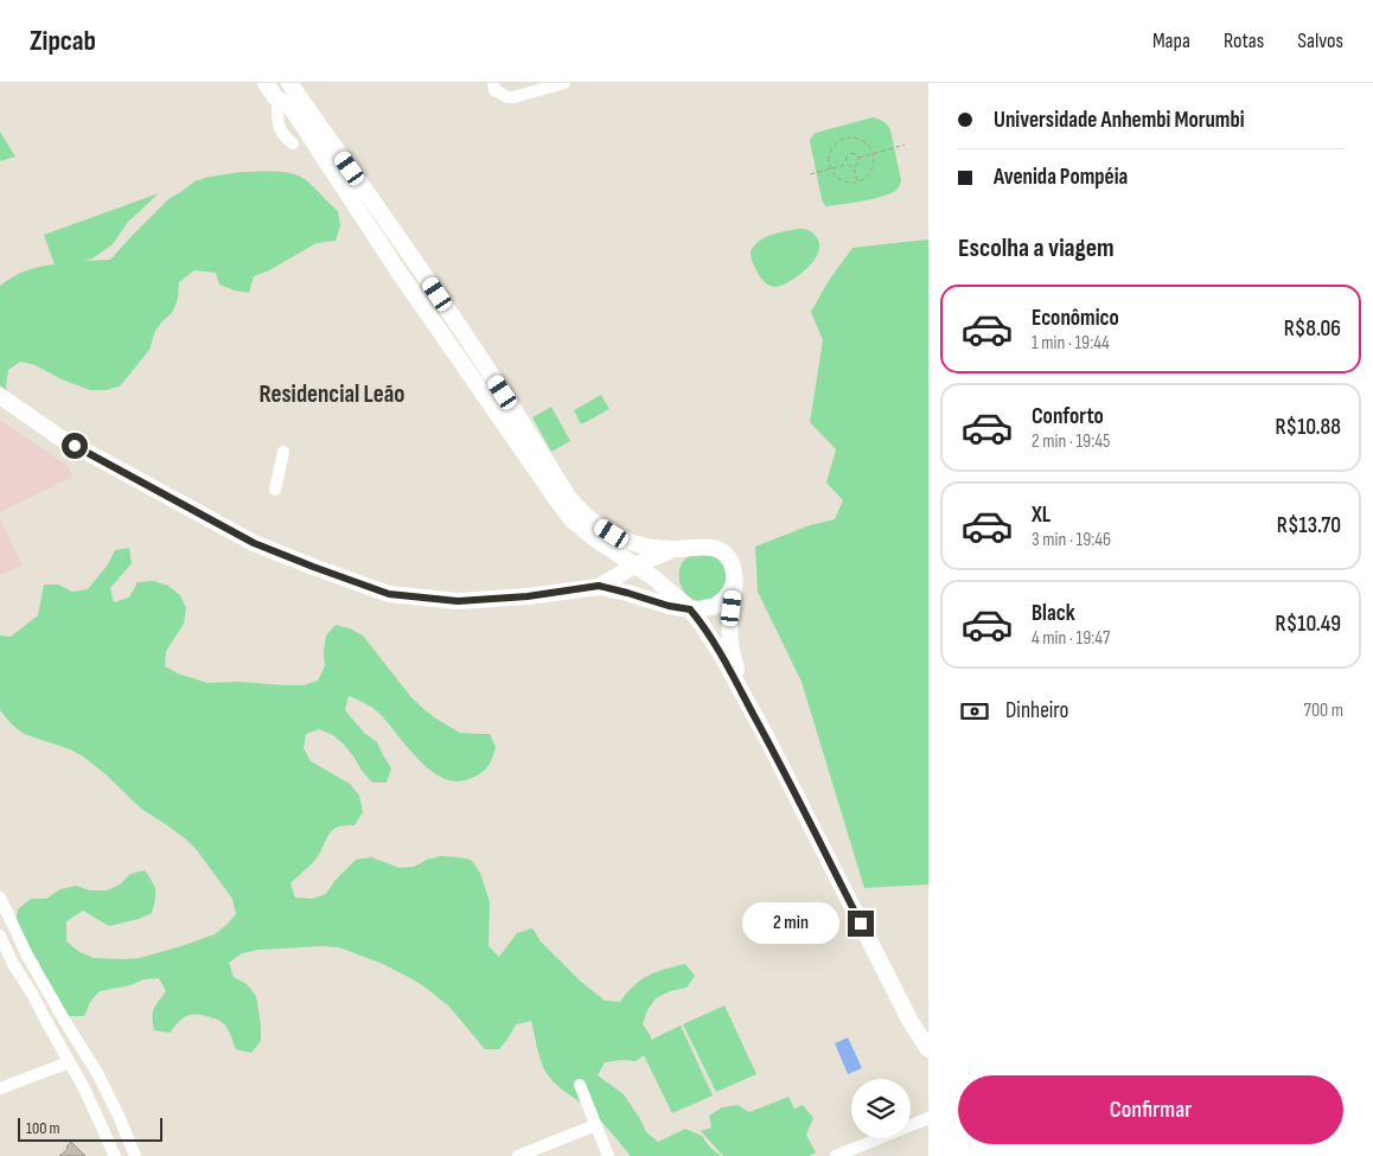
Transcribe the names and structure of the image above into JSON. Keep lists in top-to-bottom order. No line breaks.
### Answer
{"districts":["Residencial Leão"],"scale_bar":"100 m","page":{"header":"Zipcab","nav":["Mapa","Rotas","Salvos"],"banner":["Universidade Anhembi Morumbi","Avenida Pompéia"],"heading":"Escolha a viagem","list":[{"name":"Econômico","note":"1 min · 19:44","value":"R$8.06"},{"name":"Conforto","note":"2 min · 19:45","value":"R$10.88"},{"name":"XL","note":"3 min · 19:46","value":"R$13.70"},{"name":"Black","note":"4 min · 19:47","value":"R$10.49"}],"pay":["Dinheiro","700 m"],"bubble":"2 min","buttons":"Confirmar","scale":"100 m"}}
